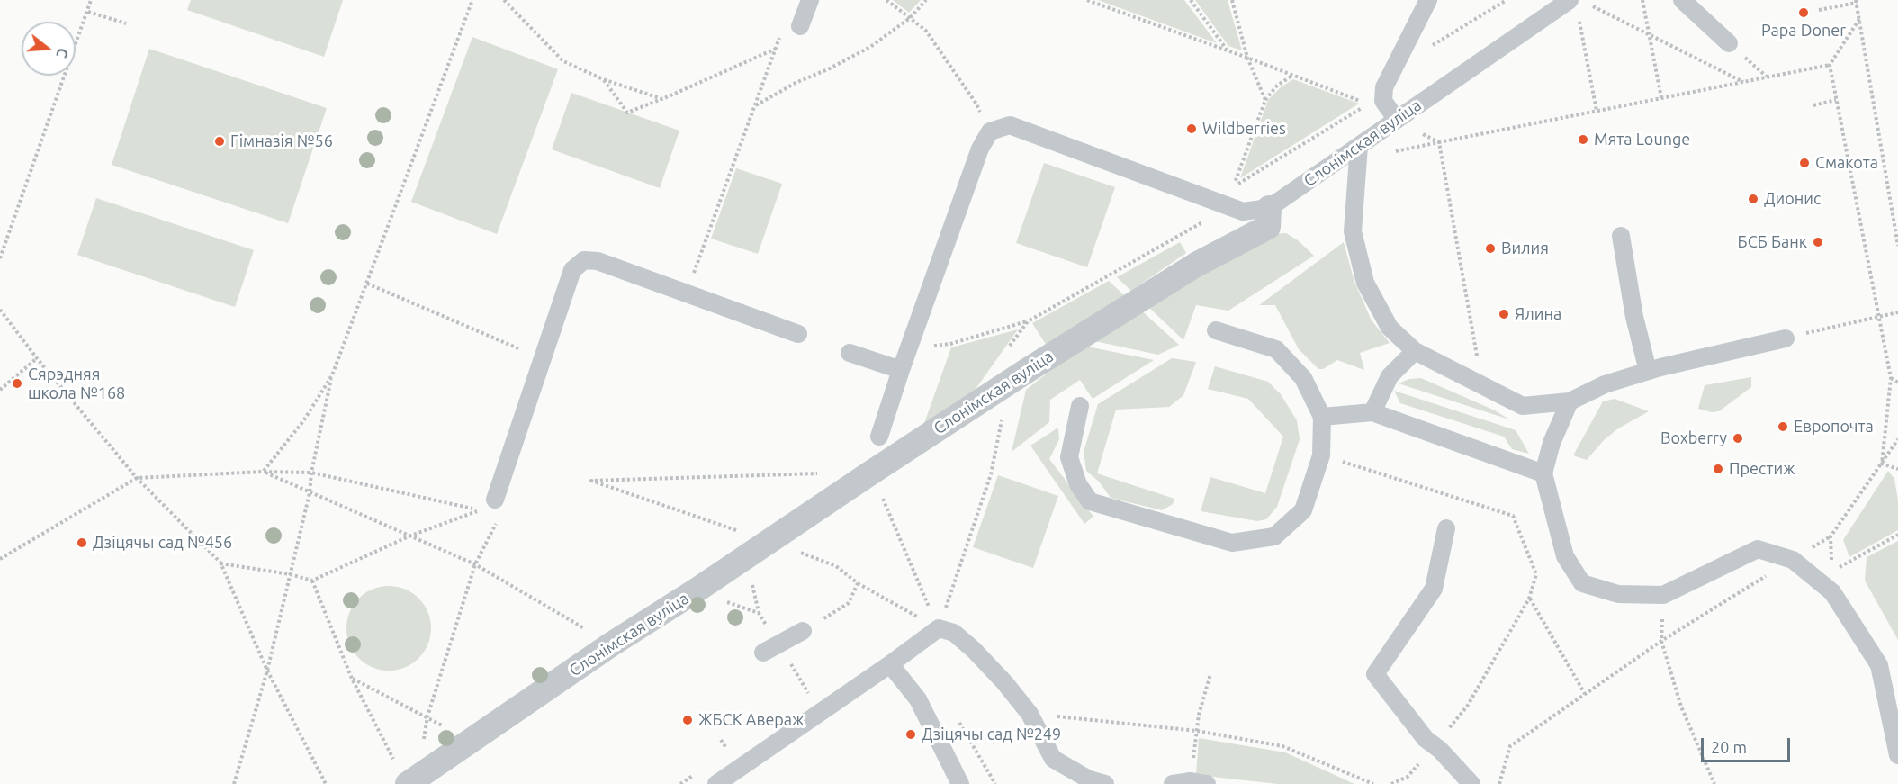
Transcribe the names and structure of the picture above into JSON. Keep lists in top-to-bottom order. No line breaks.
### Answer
{"streets":{"street":["Слонімская вуліца"]},"places":["Papa Doner","Wildberries","Мята Lounge","Гімназія №56","Смакота","Дионис","БСБ Банк","Вилия","Ялина","Сярэдняя школа №168","Европочта","Boxberry","Престиж","Дзіцячы сад №456","ЖБСК Авераж","Дзіцячы сад №249"],"scale_bar":"20 m","north":"right"}
